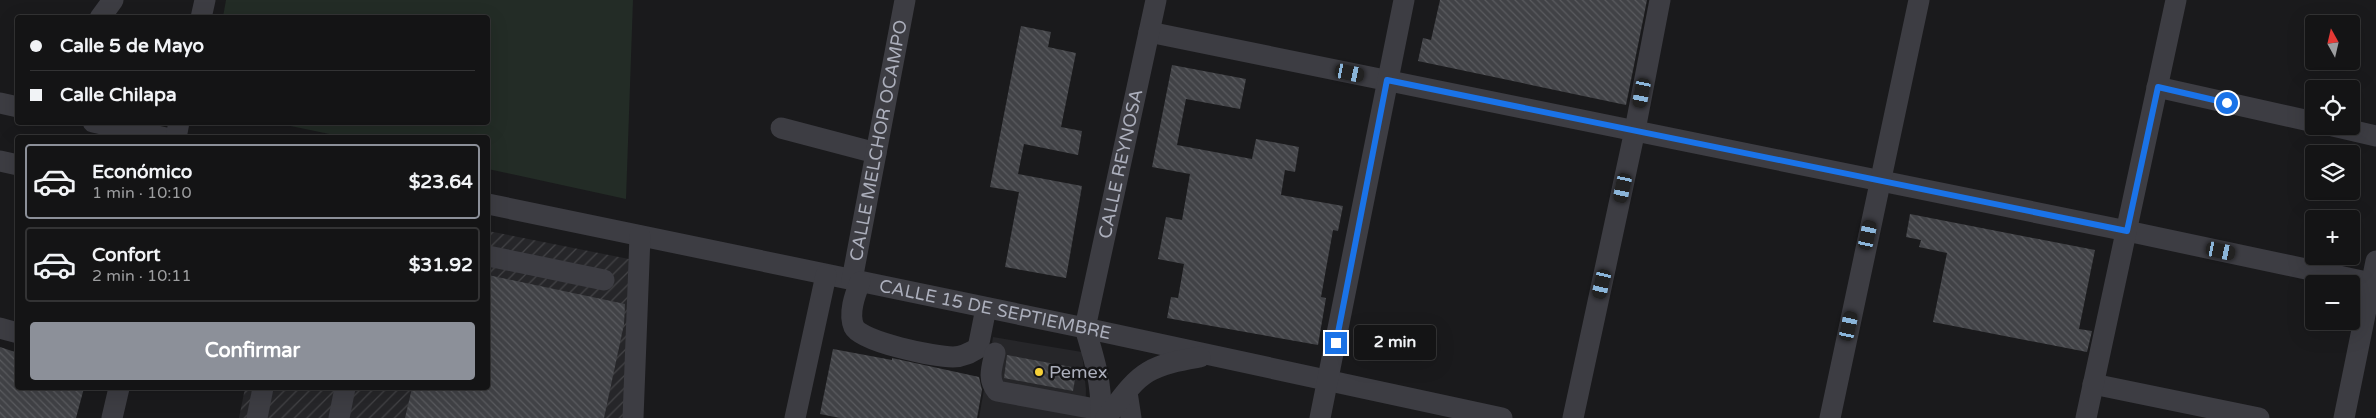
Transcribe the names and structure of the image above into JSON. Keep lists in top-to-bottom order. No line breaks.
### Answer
{"streets":{"street":["CALLE MELCHOR OCAMPO","CALLE REYNOSA","CALLE 15 DE SEPTIEMBRE"]},"crossings":[["CALLE MELCHOR OCAMPO","CALLE 15 DE SEPTIEMBRE"],["CALLE REYNOSA","CALLE 15 DE SEPTIEMBRE"]],"places":["Pemex"],"north":"top","page":{"map_buttons":["+","−"],"banner":["Calle 5 de Mayo","Calle Chilapa"],"list":[{"name":"Económico","note":"1 min · 10:10","value":"$23.64"},{"name":"Confort","note":"2 min · 10:11","value":"$31.92"}],"buttons":"Confirmar","bubble":"2 min"}}
